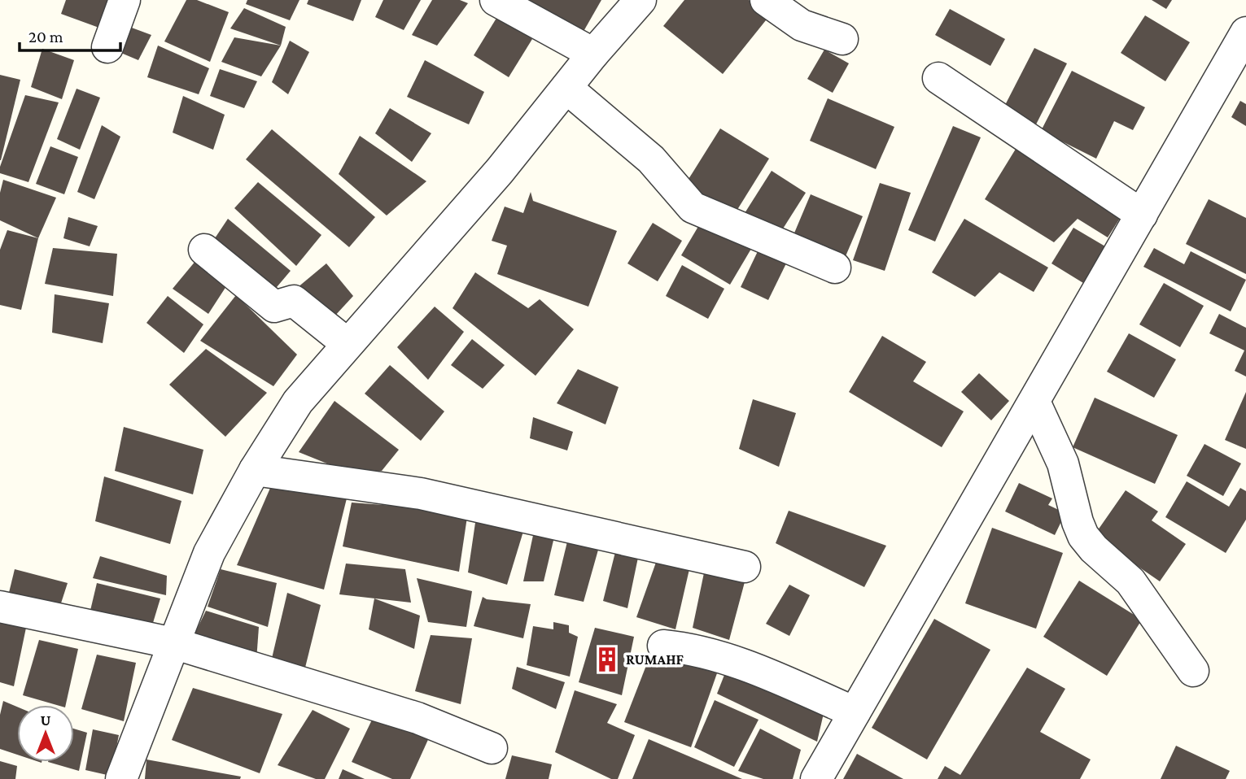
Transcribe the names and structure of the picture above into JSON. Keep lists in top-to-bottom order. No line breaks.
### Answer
{"places":{"building":["RUMAHF"]},"scale_bar":"20 m","north":"top"}
